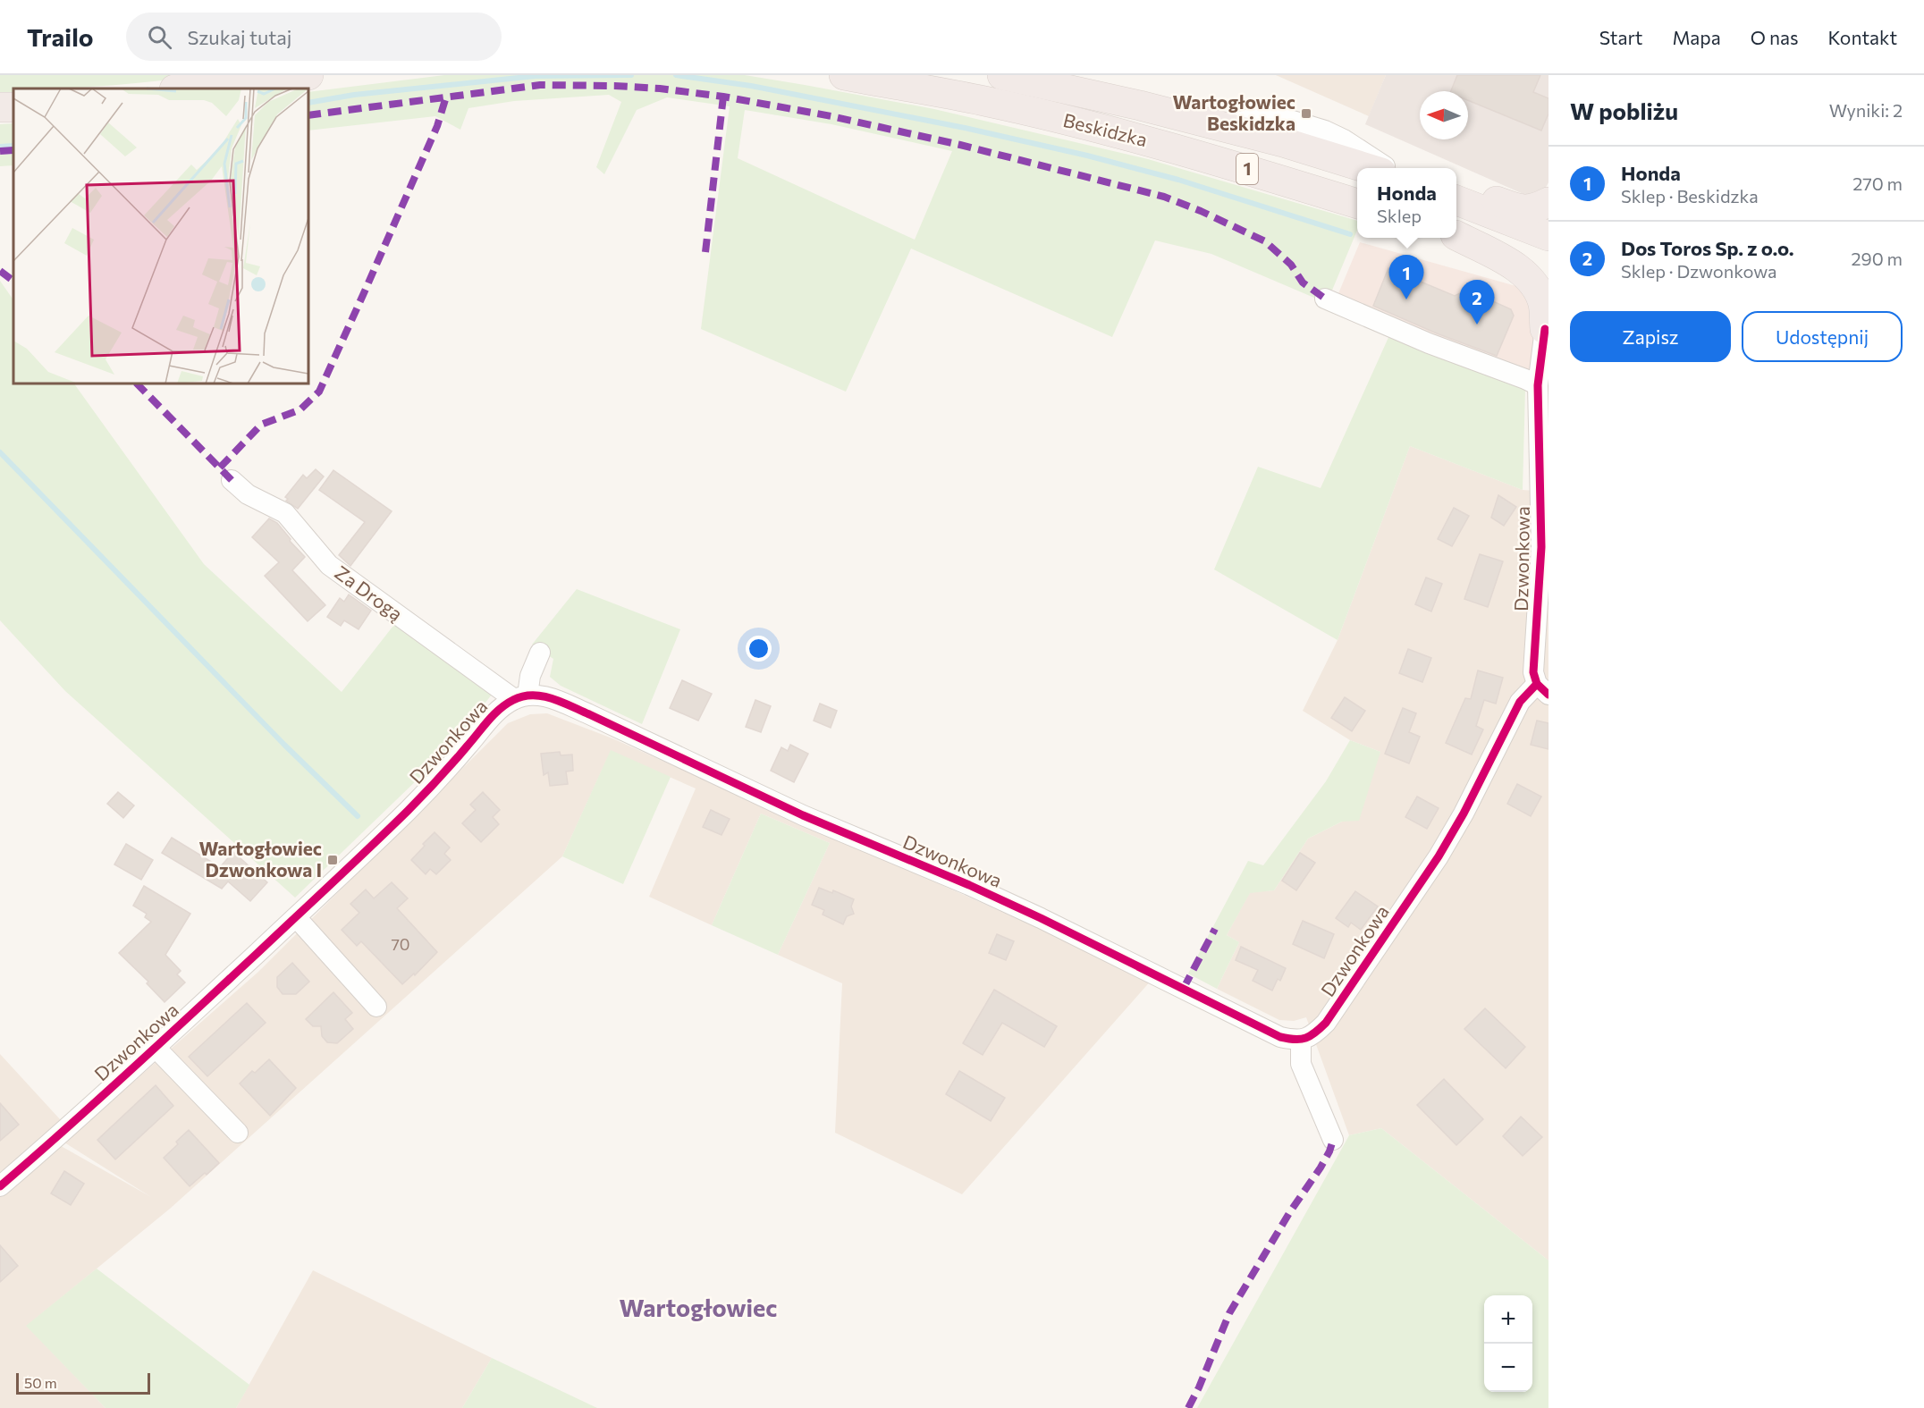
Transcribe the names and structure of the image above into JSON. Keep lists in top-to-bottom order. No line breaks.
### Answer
{"streets":{"highway":["Beskidzka","1"],"street":["Dzwonkowa","Za Drogą"]},"crossings":[["Dzwonkowa","Za Drogą"]],"districts":["Wartogłowiec"],"places":{"transit":["Wartogłowiec Beskidzka","Wartogłowiec Dzwonkowa I"]},"house_numbers":["70"],"scale_bar":"50 m","north":"left","page":{"header":"Trailo","search":"Szukaj tutaj","nav":["Start","Mapa","O nas","Kontakt"],"heading":["W pobliżu","Wyniki: 2"],"list":[{"mark":"1","name":"Honda","note":"Sklep · Beskidzka","value":"270 m"},{"mark":"2","name":"Dos Toros Sp. z o.o.","note":"Sklep · Dzwonkowa","value":"290 m"}],"popup":["Honda","Sklep"],"pins":["1","2"],"buttons":["Zapisz","Udostępnij"],"map_buttons":["+","−"],"scale":"50 m"}}
